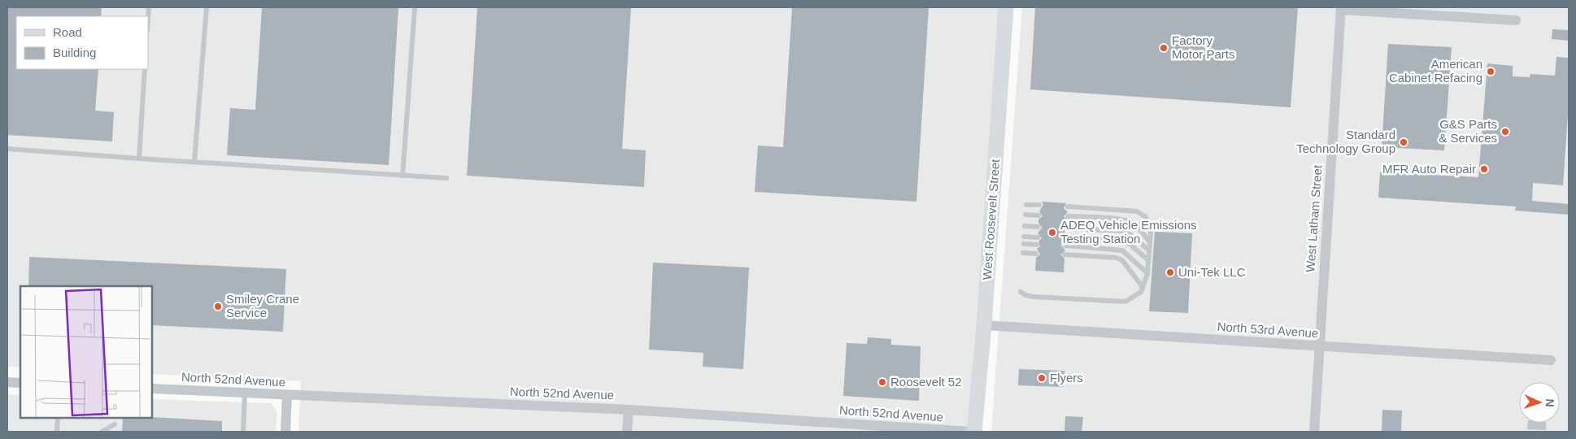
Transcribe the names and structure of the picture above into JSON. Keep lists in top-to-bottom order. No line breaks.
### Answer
{"streets":{"street":["West Latham Street","West Roosevelt Street","North 53rd Avenue","North 52nd Avenue"]},"crossings":[["West Latham Street","North 53rd Avenue"],["West Roosevelt Street","North 53rd Avenue"],["West Roosevelt Street","North 52nd Avenue"]],"places":["Factory Motor Parts","American Cabinet Refacing","G&S Parts & Services","Standard Technology Group","MFR Auto Repair","ADEQ Vehicle Emissions Testing Station","Uni-Tek LLC","Smiley Crane Service","Flyers","Roosevelt 52"],"legend":["Road","Building"],"north":"right"}
